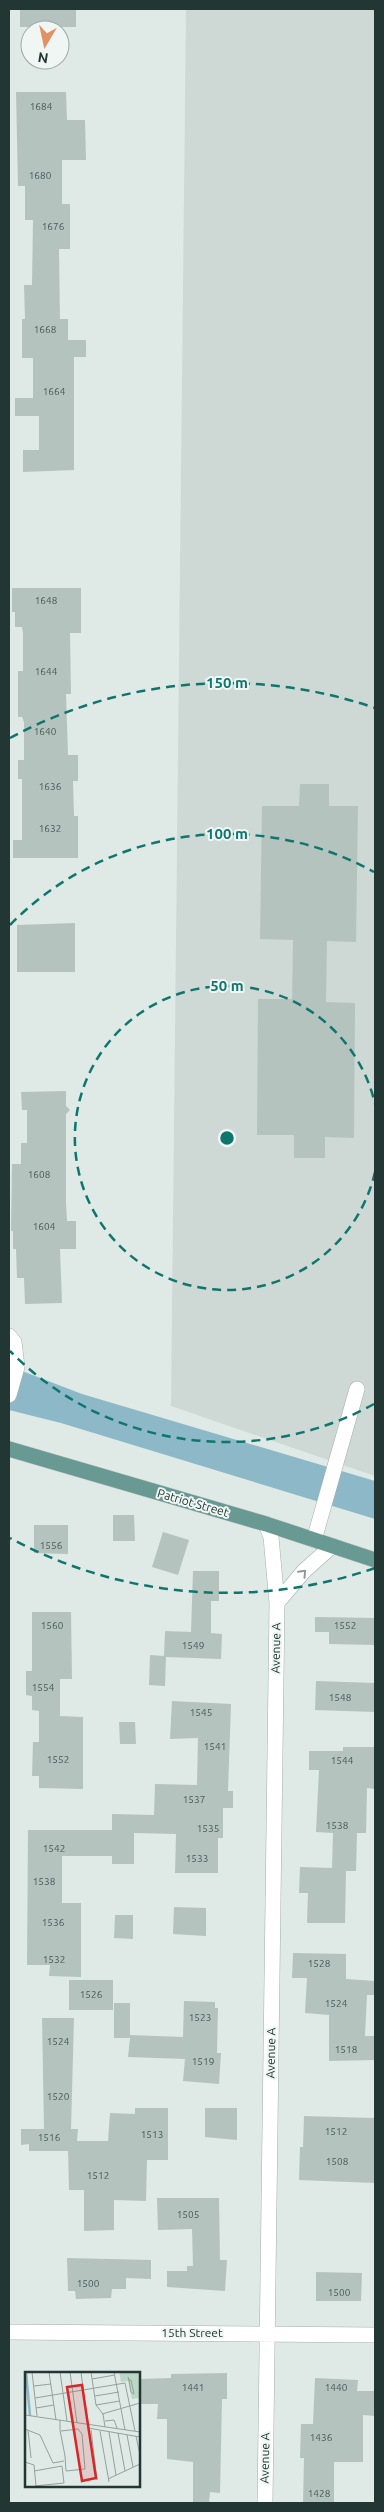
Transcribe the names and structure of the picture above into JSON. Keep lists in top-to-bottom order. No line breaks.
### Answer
{"streets":{"main road":["Patriot Street"],"street":["Avenue A","15th Street"]},"crossings":[["Patriot Street","Avenue A"],["Avenue A","15th Street"]],"house_numbers":["1684","1680","1676","1668","1664","1648","1644","1640","1636","1632","1608","1604","1556","1560","1552","1549","1554","1548","1545","1541","1552","1544","1537","1538","1535","1542","1533","1538","1536","1532","1528","1526","1524","1523","1524","1518","1519","1520","1512","1513","1516","1508","1512","1505","1500","1500","1441","1440","1436","1428"],"north":"bottom","rings":["150 m","100 m","50 m"]}
